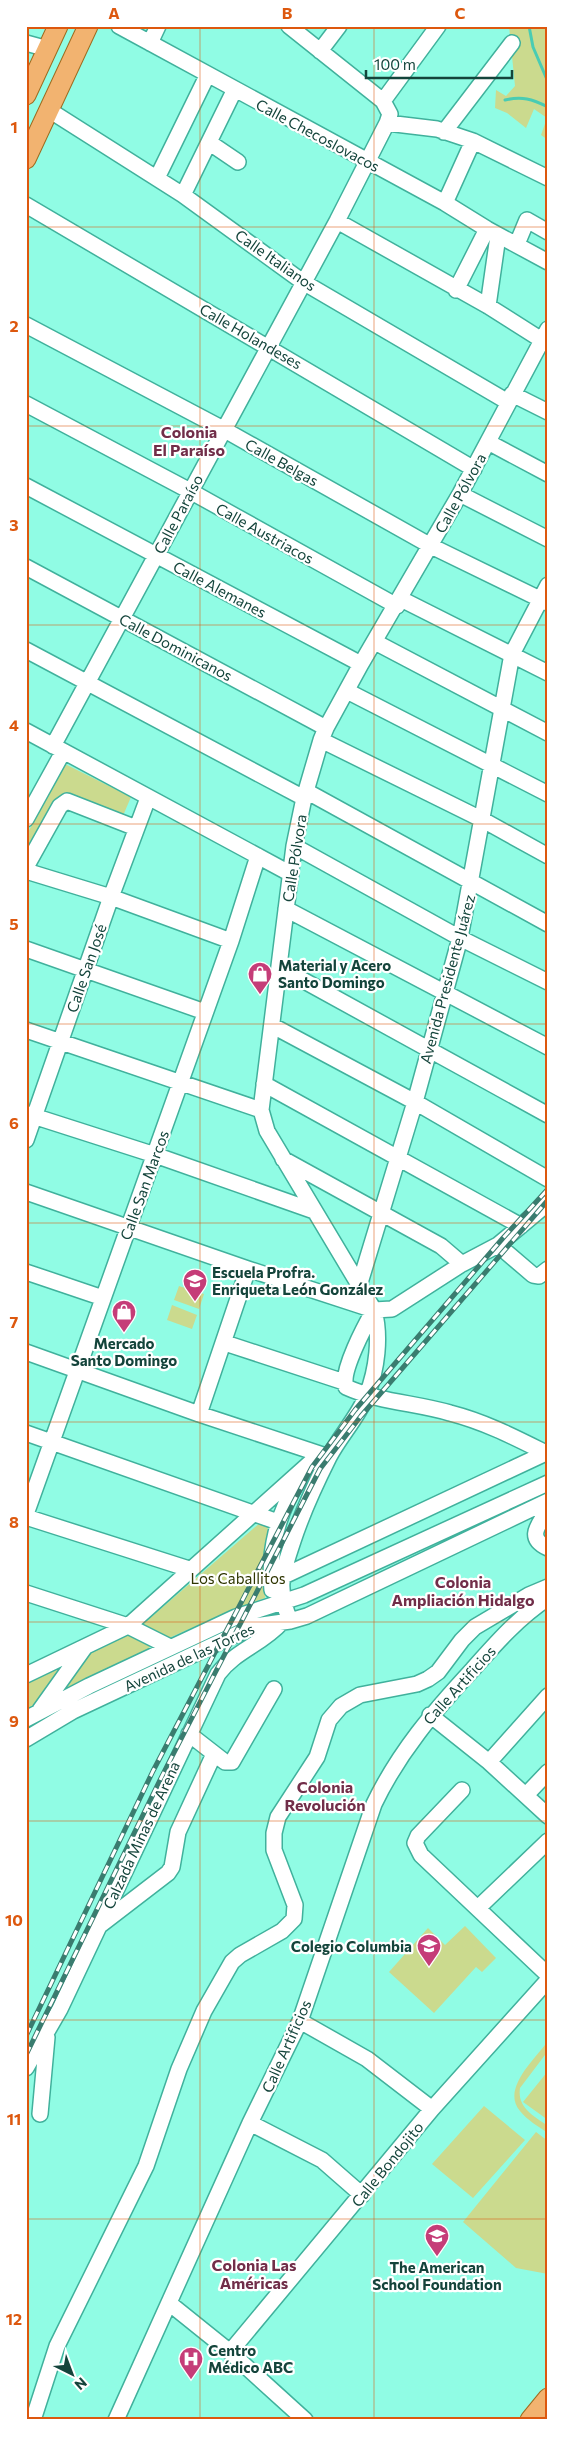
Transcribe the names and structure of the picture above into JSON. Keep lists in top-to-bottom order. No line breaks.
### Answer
{"streets":{"street":["Calle Checoslovacos","Calle Italianos","Calle Holandeses","Calle Belgas","Calle Pólvora","Calle Paraíso","Calle Austriacos","Calle Alemanes","Calle Dominicanos","Calle San José","Avenida Presidente Juárez","Calle San Marcos","Avenida de las Torres","Calle Artificios","Calzada Minas de Arena","Calle Bondojito"]},"crossings":[["Calle Checoslovacos","Calle Paraíso"],["Calle Italianos","Calle Pólvora"],["Calle Italianos","Calle Paraíso"],["Calle Holandeses","Calle Pólvora"],["Calle Holandeses","Calle Paraíso"],["Calle Belgas","Calle Pólvora"],["Calle Belgas","Calle Paraíso"],["Calle Belgas","Avenida Presidente Juárez"],["Calle Pólvora","Calle Austriacos"],["Calle Pólvora","Calle Alemanes"],["Calle Pólvora","Calle Dominicanos"],["Calle Pólvora","Avenida Presidente Juárez"],["Calle Paraíso","Calle Austriacos"],["Calle Paraíso","Calle Alemanes"],["Calle Paraíso","Calle Dominicanos"],["Calle Austriacos","Avenida Presidente Juárez"],["Calle Dominicanos","Avenida Presidente Juárez"],["Avenida de las Torres","Calzada Minas de Arena"]],"districts":["Colonia El Paraíso","Colonia Ampliación Hidalgo","Colonia Revolución","Colonia Las Américas"],"parks":["Los Caballitos"],"places":{"shop":["Material y Acero Santo Domingo","Mercado Santo Domingo"],"school or university":["Escuela Profra. Enriqueta León González","Colegio Columbia","The American School Foundation"],"hospital":["Centro Médico ABC"]},"scale_bar":"100 m","north":"bottom right","grid":{"columns":["A","B","C"],"rows":["1","2","3","4","5","6","7","8","9","10","11","12"]}}
